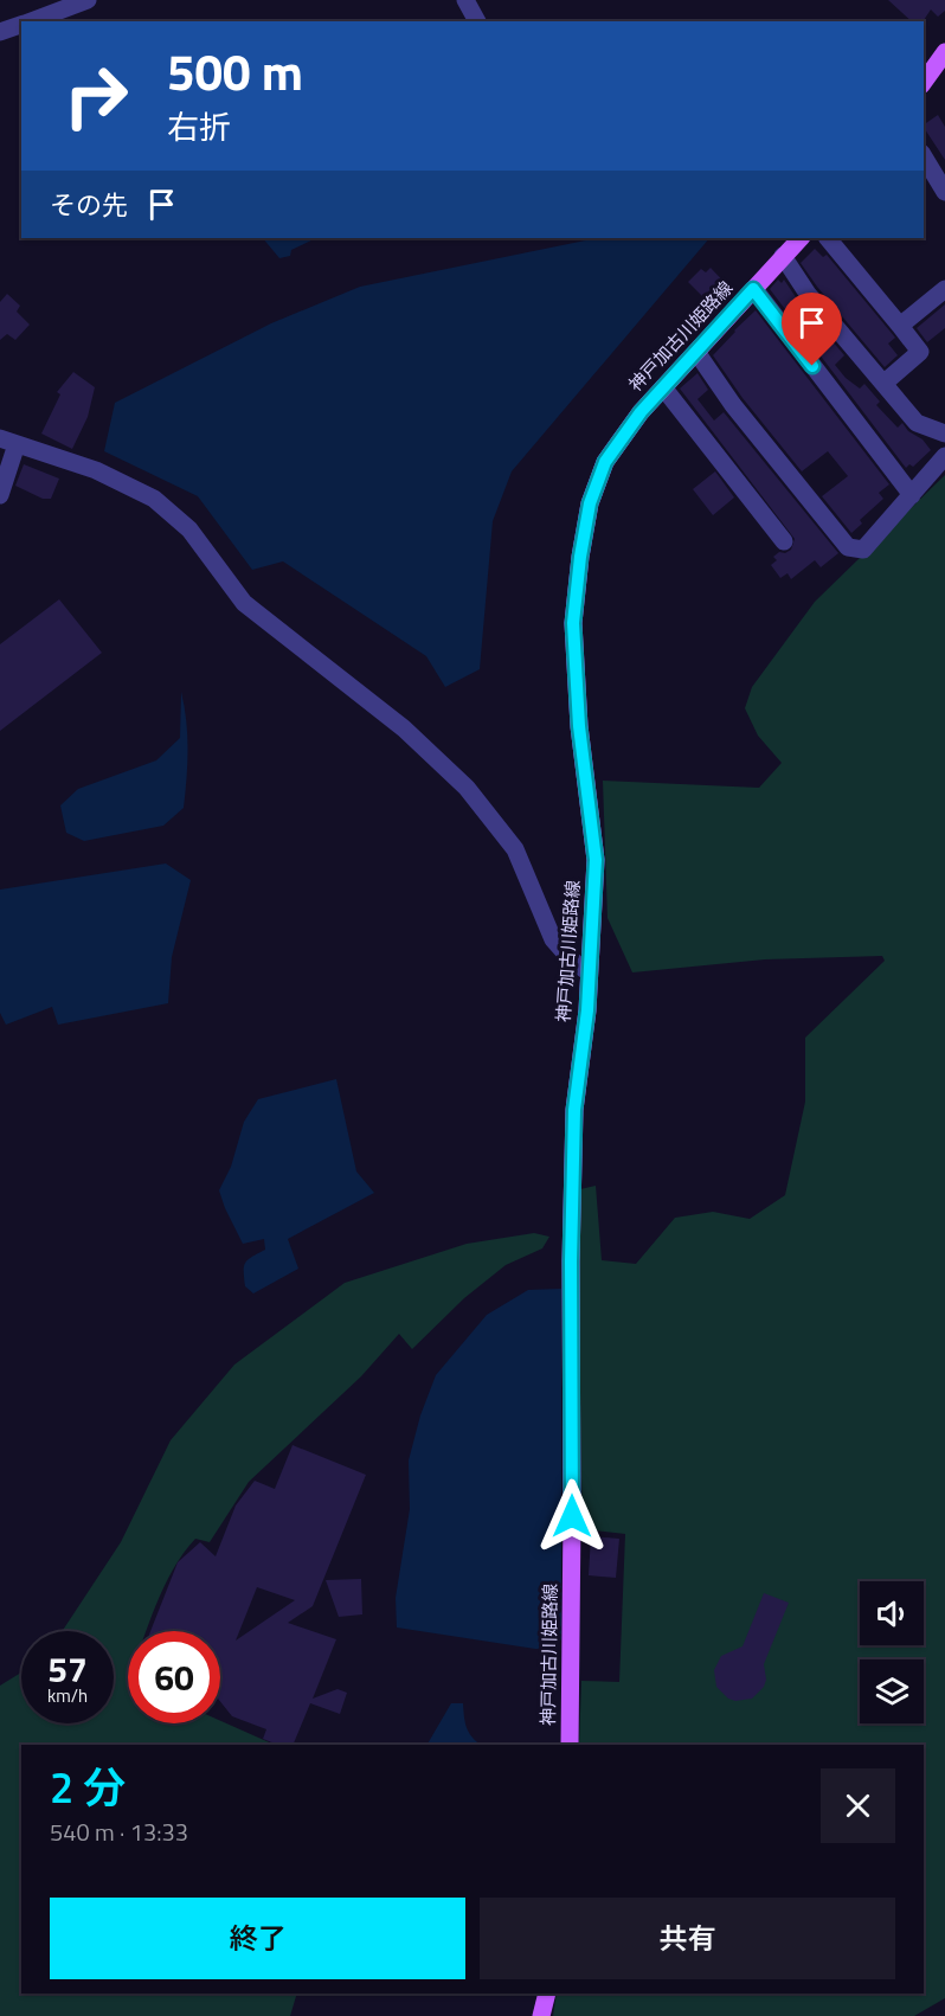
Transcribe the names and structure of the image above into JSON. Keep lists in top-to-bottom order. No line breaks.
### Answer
{"streets":{"main road":["神戸加古川姫路線"]},"page":{"turn":["500 m","右折"],"then":"その先","speed":"57 km/h","limit":"60","heading":["2 分","540 m · 13:33"],"buttons":["終了","共有"]}}
